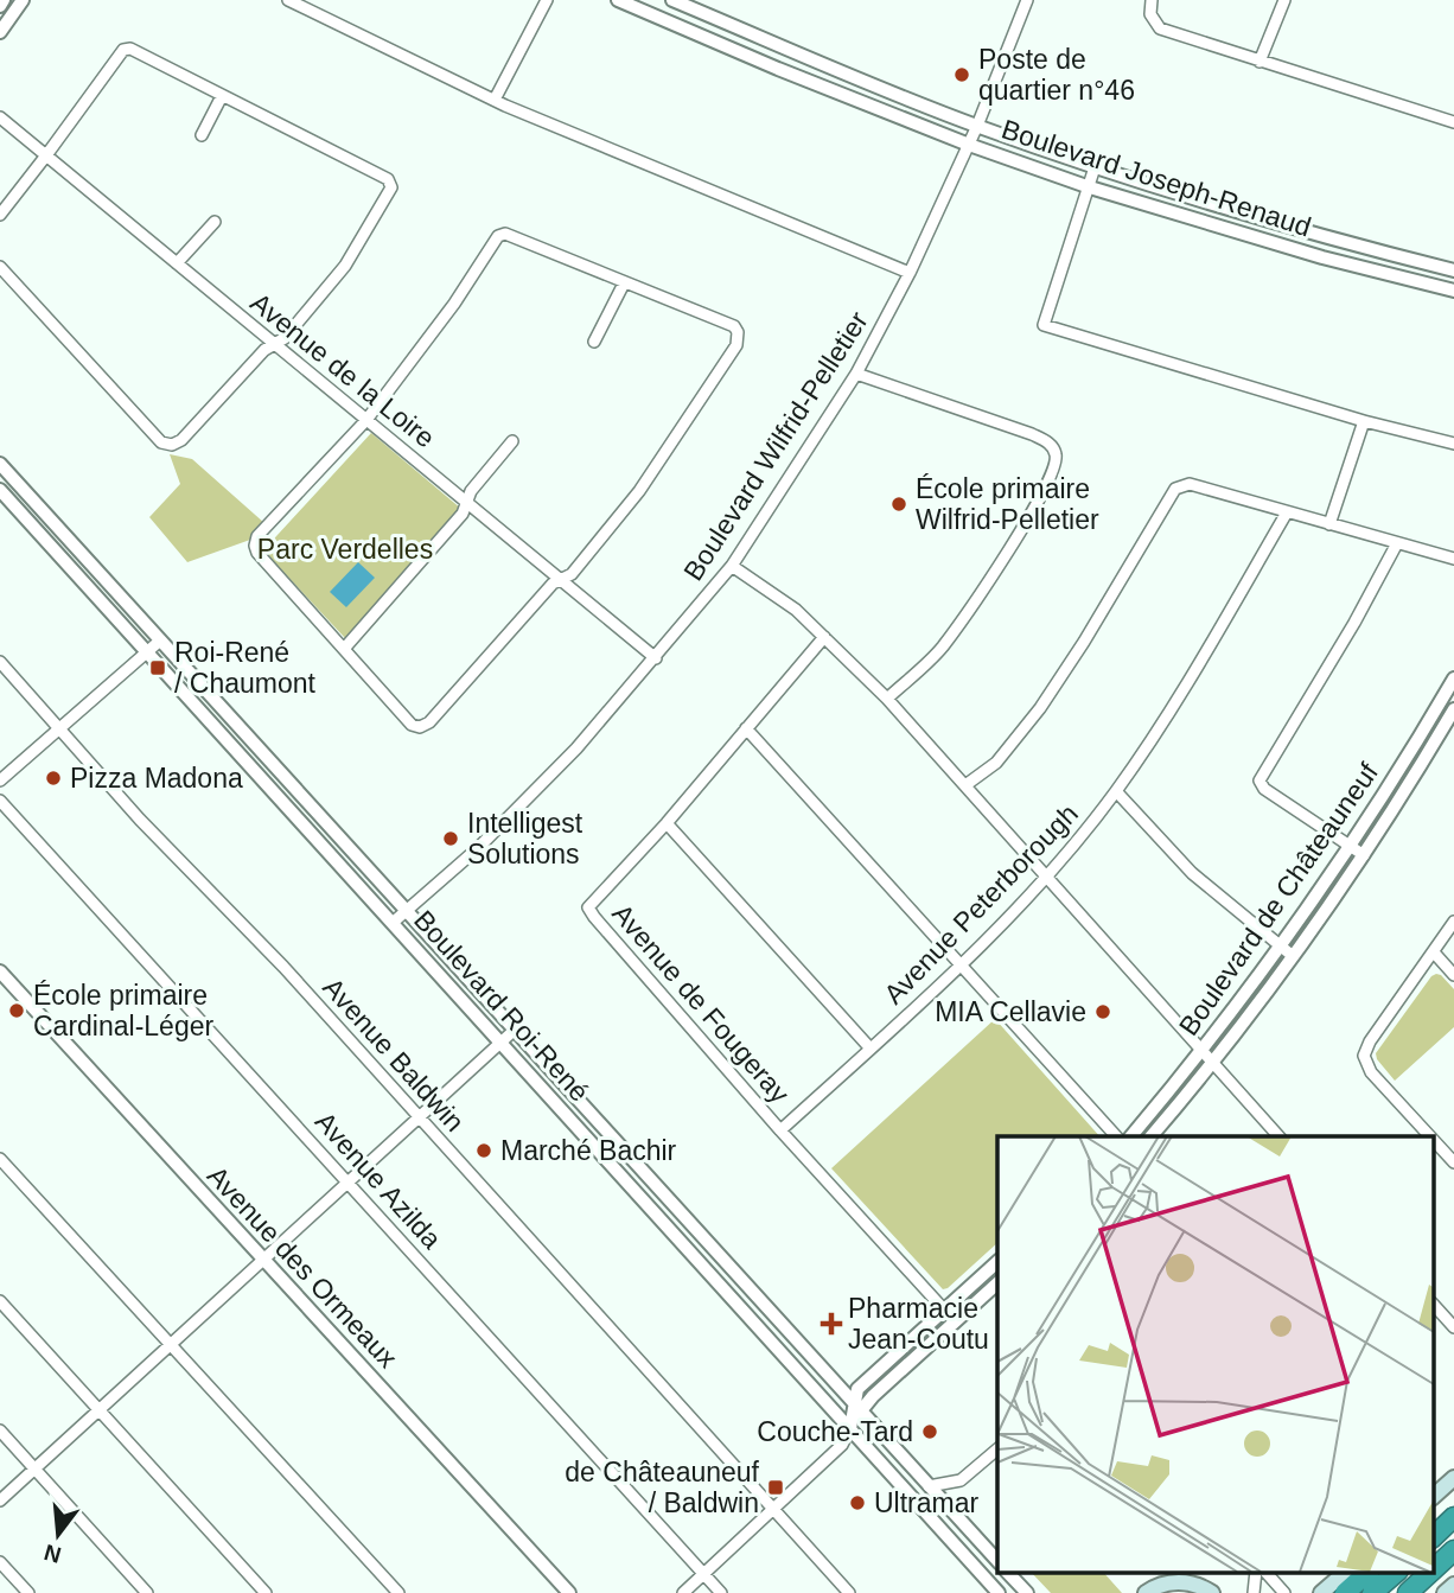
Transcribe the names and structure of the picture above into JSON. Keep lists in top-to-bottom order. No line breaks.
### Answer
{"streets":{"street":["Boulevard Joseph-Renaud","Avenue de la Loire","Boulevard Wilfrid-Pelletier","Boulevard de Châteauneuf","Avenue Peterborough","Avenue de Fougeray","Boulevard Roi-René","Avenue Baldwin","Avenue Azilda","Avenue des Ormeaux"]},"crossings":[["Boulevard Joseph-Renaud","Boulevard Wilfrid-Pelletier"],["Avenue de la Loire","Boulevard Wilfrid-Pelletier"],["Boulevard Wilfrid-Pelletier","Boulevard Roi-René"],["Avenue Peterborough","Avenue de Fougeray"]],"parks":["Parc Verdelles"],"places":{"other":["Poste de quartier n°46","École primaire Wilfrid-Pelletier","Pizza Madona","Intelligest Solutions","École primaire Cardinal-Léger","MIA Cellavie","Marché Bachir","Couche-Tard","Ultramar"],"transit":["Roi-René / Chaumont","de Châteauneuf / Baldwin"],"health":["Pharmacie Jean-Coutu"]},"north":"bottom"}
